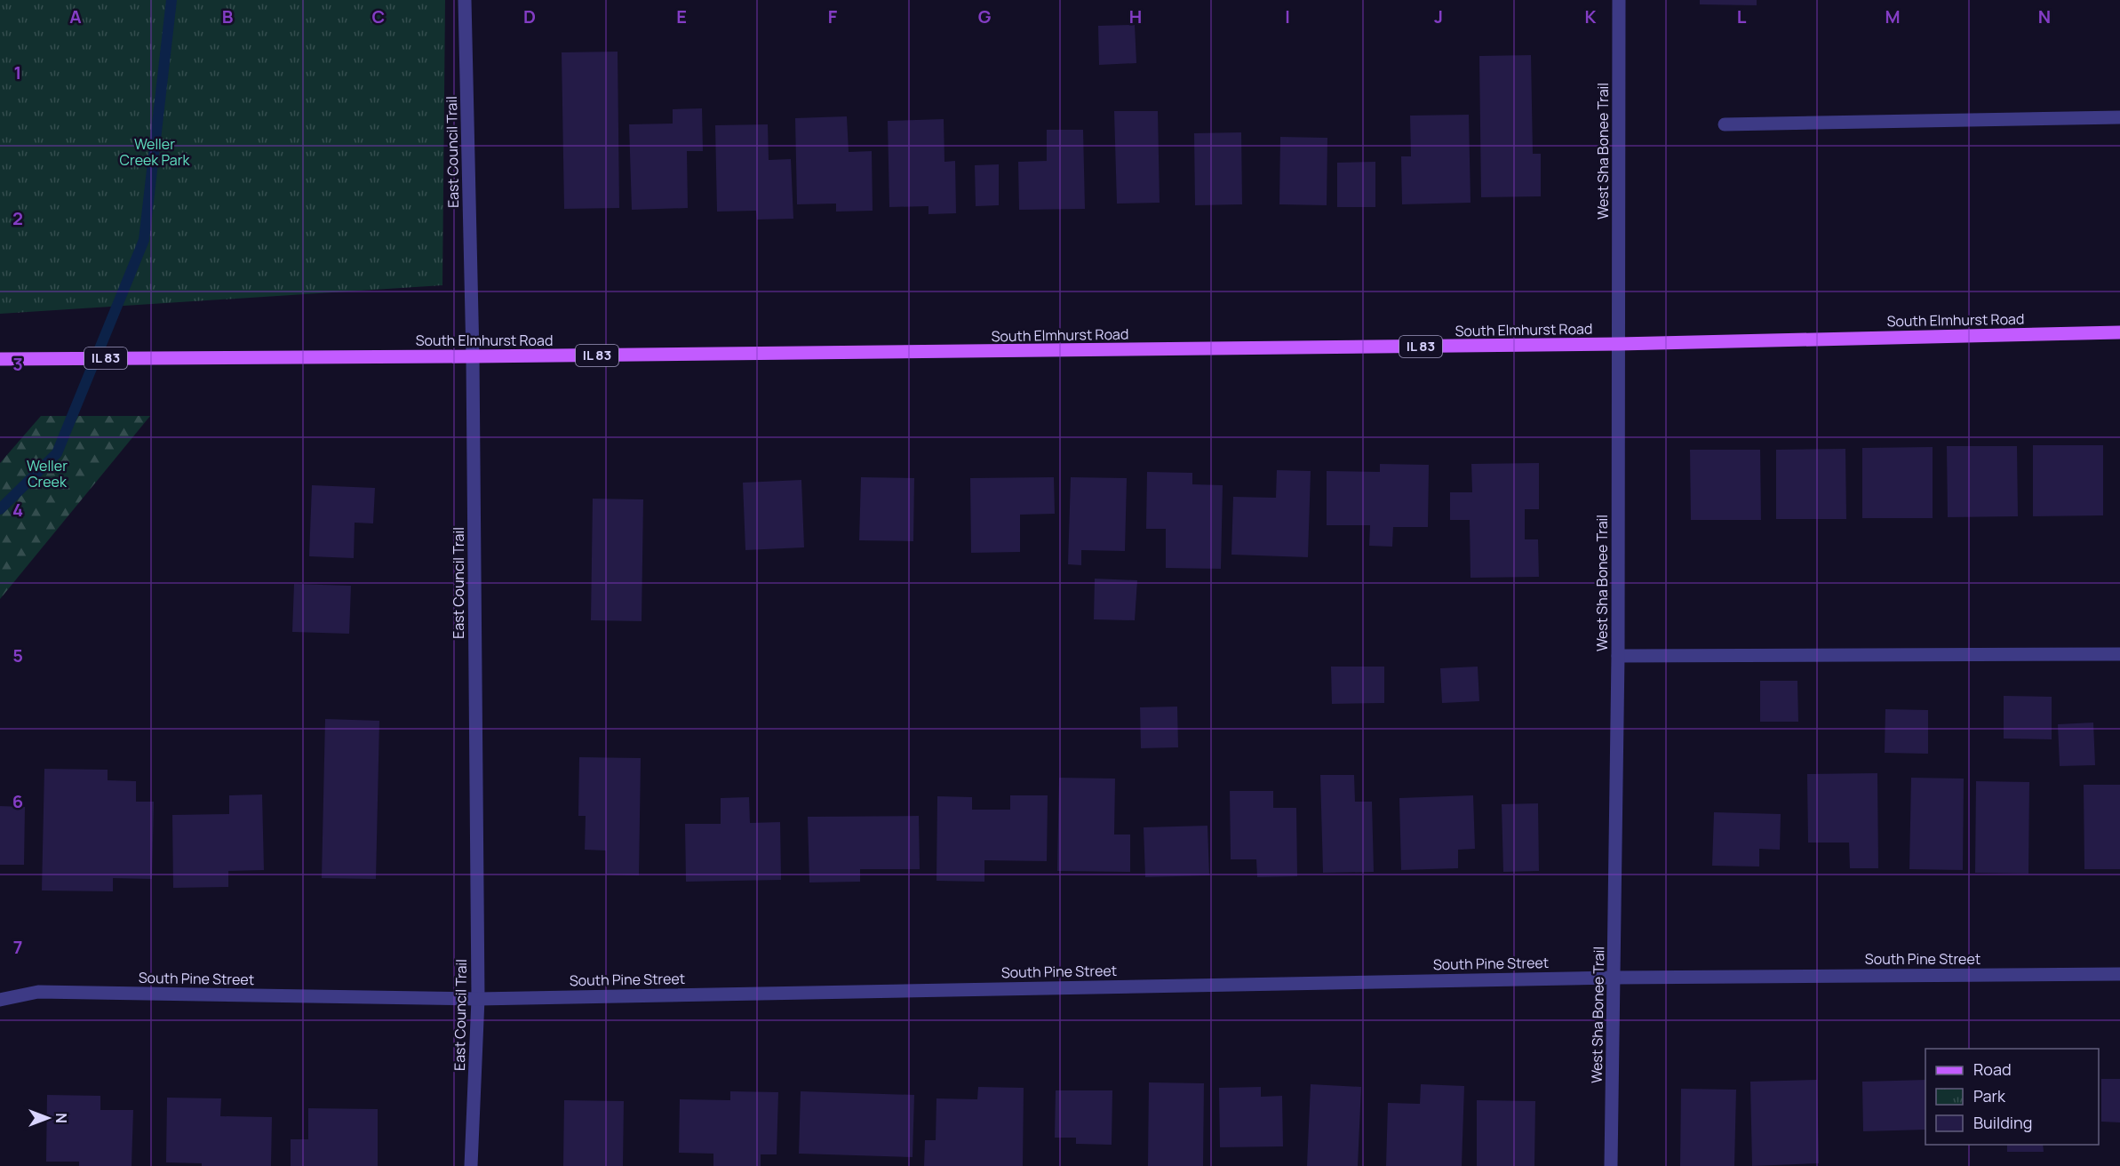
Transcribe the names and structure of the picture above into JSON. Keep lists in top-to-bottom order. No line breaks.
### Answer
{"streets":{"main road":["South Elmhurst Road","IL 83"],"street":["West Sha Bonee Trail","East Council Trail","South Pine Street"]},"crossings":[["West Sha Bonee Trail","South Elmhurst Road"],["West Sha Bonee Trail","South Pine Street"],["East Council Trail","South Elmhurst Road"],["East Council Trail","South Pine Street"]],"parks":["Weller Creek Park","Weller Creek"],"legend":["Road","Park","Building"],"north":"right","grid":{"columns":["A","B","C","D","E","F","G","H","I","J","K","L","M","N"],"rows":["1","2","3","4","5","6","7"]}}
